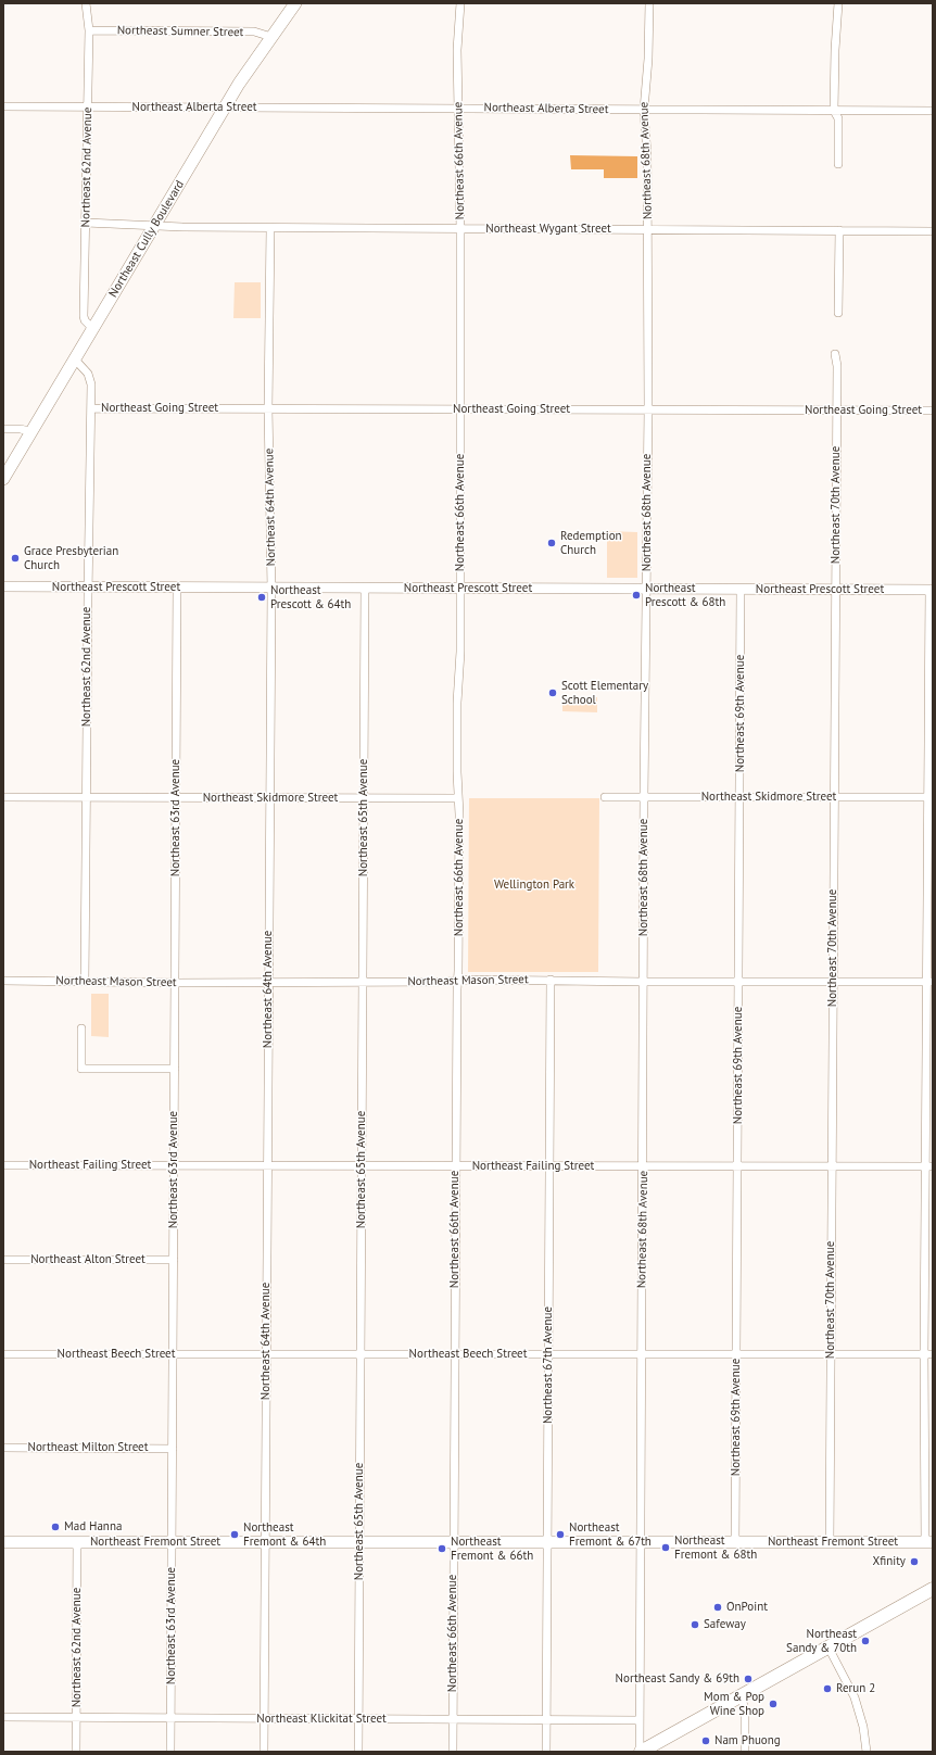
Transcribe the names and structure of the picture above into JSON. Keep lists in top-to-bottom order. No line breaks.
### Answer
{"streets":{"main road":["Northeast Cully Boulevard","Northeast Fremont Street"],"street":["Northeast Sumner Street","Northeast Alberta Street","Northeast 66th Avenue","Northeast 68th Avenue","Northeast 62nd Avenue","Northeast Wygant Street","Northeast Going Street","Northeast 70th Avenue","Northeast 64th Avenue","Northeast Prescott Street","Northeast 69th Avenue","Northeast Skidmore Street","Northeast 63rd Avenue","Northeast 65th Avenue","Northeast Mason Street","Northeast Failing Street","Northeast Alton Street","Northeast Beech Street","Northeast 67th Avenue","Northeast Milton Street","Northeast Klickitat Street"]},"crossings":[["Northeast Sumner Street","Northeast 62nd Avenue"],["Northeast Sumner Street","Northeast Cully Boulevard"],["Northeast Alberta Street","Northeast 66th Avenue"],["Northeast Alberta Street","Northeast 68th Avenue"],["Northeast Alberta Street","Northeast 62nd Avenue"],["Northeast Alberta Street","Northeast Cully Boulevard"],["Northeast 66th Avenue","Northeast Wygant Street"],["Northeast 66th Avenue","Northeast Going Street"],["Northeast 66th Avenue","Northeast Prescott Street"],["Northeast 66th Avenue","Northeast Skidmore Street"],["Northeast 66th Avenue","Northeast Mason Street"],["Northeast 66th Avenue","Northeast Failing Street"],["Northeast 66th Avenue","Northeast Beech Street"],["Northeast 66th Avenue","Northeast Fremont Street"],["Northeast 66th Avenue","Northeast Klickitat Street"],["Northeast 68th Avenue","Northeast Wygant Street"],["Northeast 68th Avenue","Northeast Going Street"],["Northeast 68th Avenue","Northeast Prescott Street"],["Northeast 68th Avenue","Northeast Skidmore Street"],["Northeast 68th Avenue","Northeast Mason Street"],["Northeast 68th Avenue","Northeast Failing Street"],["Northeast 68th Avenue","Northeast Beech Street"],["Northeast 68th Avenue","Northeast Fremont Street"],["Northeast 68th Avenue","Northeast Klickitat Street"],["Northeast 62nd Avenue","Northeast Wygant Street"],["Northeast 62nd Avenue","Northeast Cully Boulevard"],["Northeast 62nd Avenue","Northeast Going Street"],["Northeast 62nd Avenue","Northeast Prescott Street"],["Northeast 62nd Avenue","Northeast Skidmore Street"],["Northeast 62nd Avenue","Northeast Mason Street"],["Northeast 62nd Avenue","Northeast Fremont Street"],["Northeast 62nd Avenue","Northeast Klickitat Street"],["Northeast Wygant Street","Northeast Cully Boulevard"],["Northeast Wygant Street","Northeast 64th Avenue"],["Northeast Going Street","Northeast 70th Avenue"],["Northeast Going Street","Northeast 64th Avenue"],["Northeast 70th Avenue","Northeast Prescott Street"],["Northeast 70th Avenue","Northeast Skidmore Street"],["Northeast 70th Avenue","Northeast Mason Street"],["Northeast 70th Avenue","Northeast Failing Street"],["Northeast 70th Avenue","Northeast Beech Street"],["Northeast 70th Avenue","Northeast Fremont Street"],["Northeast 64th Avenue","Northeast Prescott Street"],["Northeast 64th Avenue","Northeast Skidmore Street"],["Northeast 64th Avenue","Northeast Mason Street"],["Northeast 64th Avenue","Northeast Failing Street"],["Northeast 64th Avenue","Northeast Beech Street"],["Northeast 64th Avenue","Northeast Fremont Street"],["Northeast 64th Avenue","Northeast Klickitat Street"],["Northeast Prescott Street","Northeast 69th Avenue"],["Northeast Prescott Street","Northeast 63rd Avenue"],["Northeast Prescott Street","Northeast 65th Avenue"],["Northeast 69th Avenue","Northeast Skidmore Street"],["Northeast 69th Avenue","Northeast Mason Street"],["Northeast 69th Avenue","Northeast Failing Street"],["Northeast 69th Avenue","Northeast Beech Street"],["Northeast 69th Avenue","Northeast Fremont Street"],["Northeast Skidmore Street","Northeast 63rd Avenue"],["Northeast Skidmore Street","Northeast 65th Avenue"],["Northeast 63rd Avenue","Northeast Mason Street"],["Northeast 63rd Avenue","Northeast Failing Street"],["Northeast 63rd Avenue","Northeast Alton Street"],["Northeast 63rd Avenue","Northeast Beech Street"],["Northeast 63rd Avenue","Northeast Milton Street"],["Northeast 63rd Avenue","Northeast Fremont Street"],["Northeast 63rd Avenue","Northeast Klickitat Street"],["Northeast 65th Avenue","Northeast Mason Street"],["Northeast 65th Avenue","Northeast Failing Street"],["Northeast 65th Avenue","Northeast Beech Street"],["Northeast 65th Avenue","Northeast Fremont Street"],["Northeast 65th Avenue","Northeast Klickitat Street"],["Northeast Mason Street","Northeast 67th Avenue"],["Northeast Failing Street","Northeast 67th Avenue"],["Northeast Beech Street","Northeast 67th Avenue"],["Northeast 67th Avenue","Northeast Fremont Street"],["Northeast 67th Avenue","Northeast Klickitat Street"]],"parks":["Wellington Park"],"places":["Redemption Church","Grace Presbyterian Church","Northeast Prescott & 68th","Northeast Prescott & 64th","Scott Elementary School","Mad Hanna","Northeast Fremont & 64th","Northeast Fremont & 67th","Northeast Fremont & 68th","Northeast Fremont & 66th","Xfinity","OnPoint","Safeway","Northeast Sandy & 70th","Northeast Sandy & 69th","Rerun 2","Mom & Pop Wine Shop","Nam Phuong"]}
